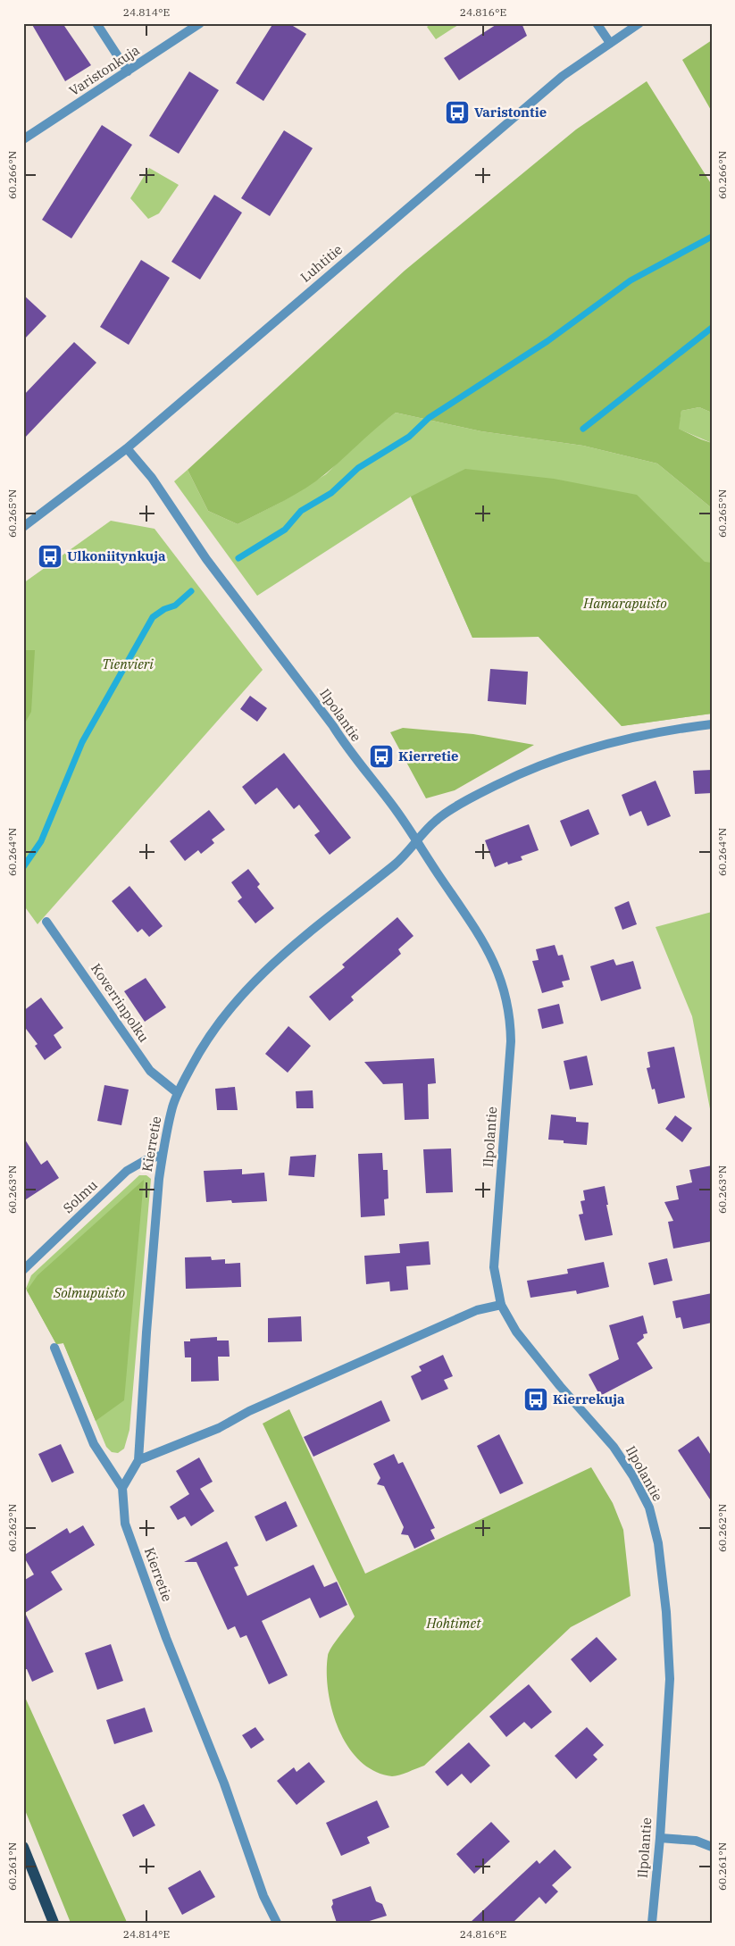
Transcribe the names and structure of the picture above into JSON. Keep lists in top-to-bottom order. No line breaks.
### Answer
{"streets":{"street":["Varistonkuja","Luhtitie","Ilpolantie","Koverrinpolku","Kierretie","Solmu"]},"crossings":[["Luhtitie","Ilpolantie"],["Ilpolantie","Kierretie"],["Koverrinpolku","Kierretie"],["Kierretie","Solmu"]],"parks":["Hamarapuisto","Tienvieri","Solmupuisto","Hohtimet"],"places":{"bus stop":["Varistontie","Ulkoniitynkuja","Kierretie","Kierrekuja"]},"coordinates":["24.814°E","24.816°E","60.266°N","60.265°N","60.264°N","60.263°N","60.262°N","60.261°N"]}
